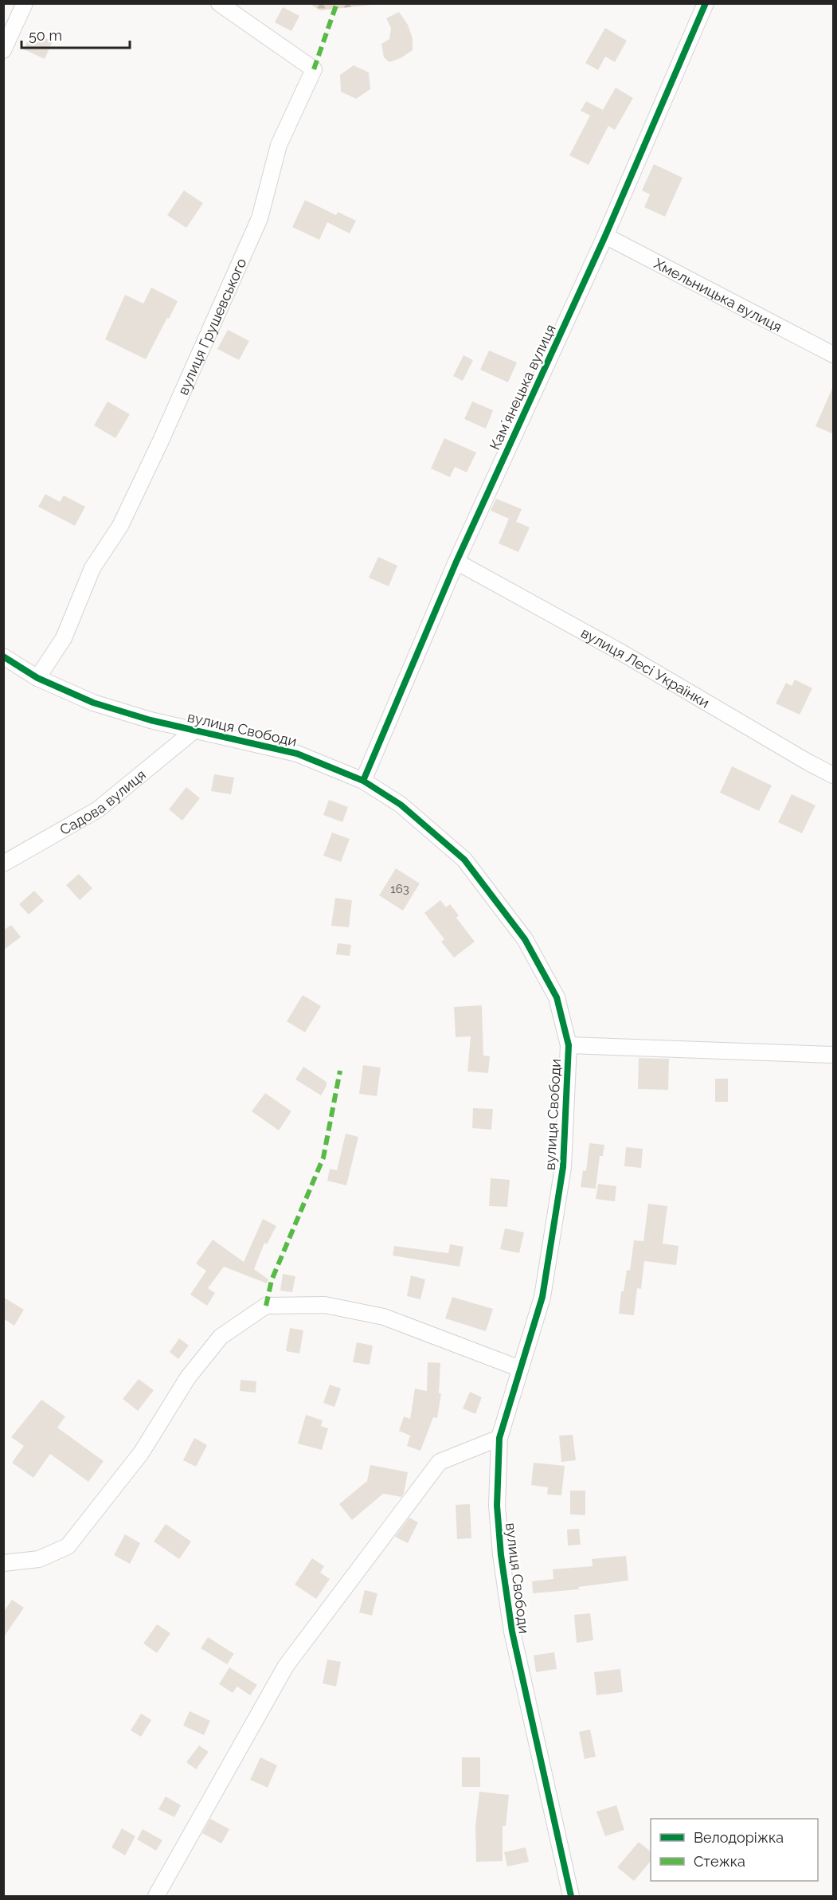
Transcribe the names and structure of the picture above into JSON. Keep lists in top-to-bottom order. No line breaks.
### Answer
{"streets":{"street":["Хмельницька вулиця","вулиця Грушевського","Камʼянецька вулиця","вулиця Лесі Українки","вулиця Свободи","Садова вулиця"]},"crossings":[["Хмельницька вулиця","Камʼянецька вулиця"],["вулиця Грушевського","вулиця Свободи"],["Камʼянецька вулиця","вулиця Лесі Українки"],["Камʼянецька вулиця","вулиця Свободи"],["вулиця Свободи","Садова вулиця"]],"house_numbers":["163"],"legend":["Велодоріжка","Стежка"],"scale_bar":"50 m"}
